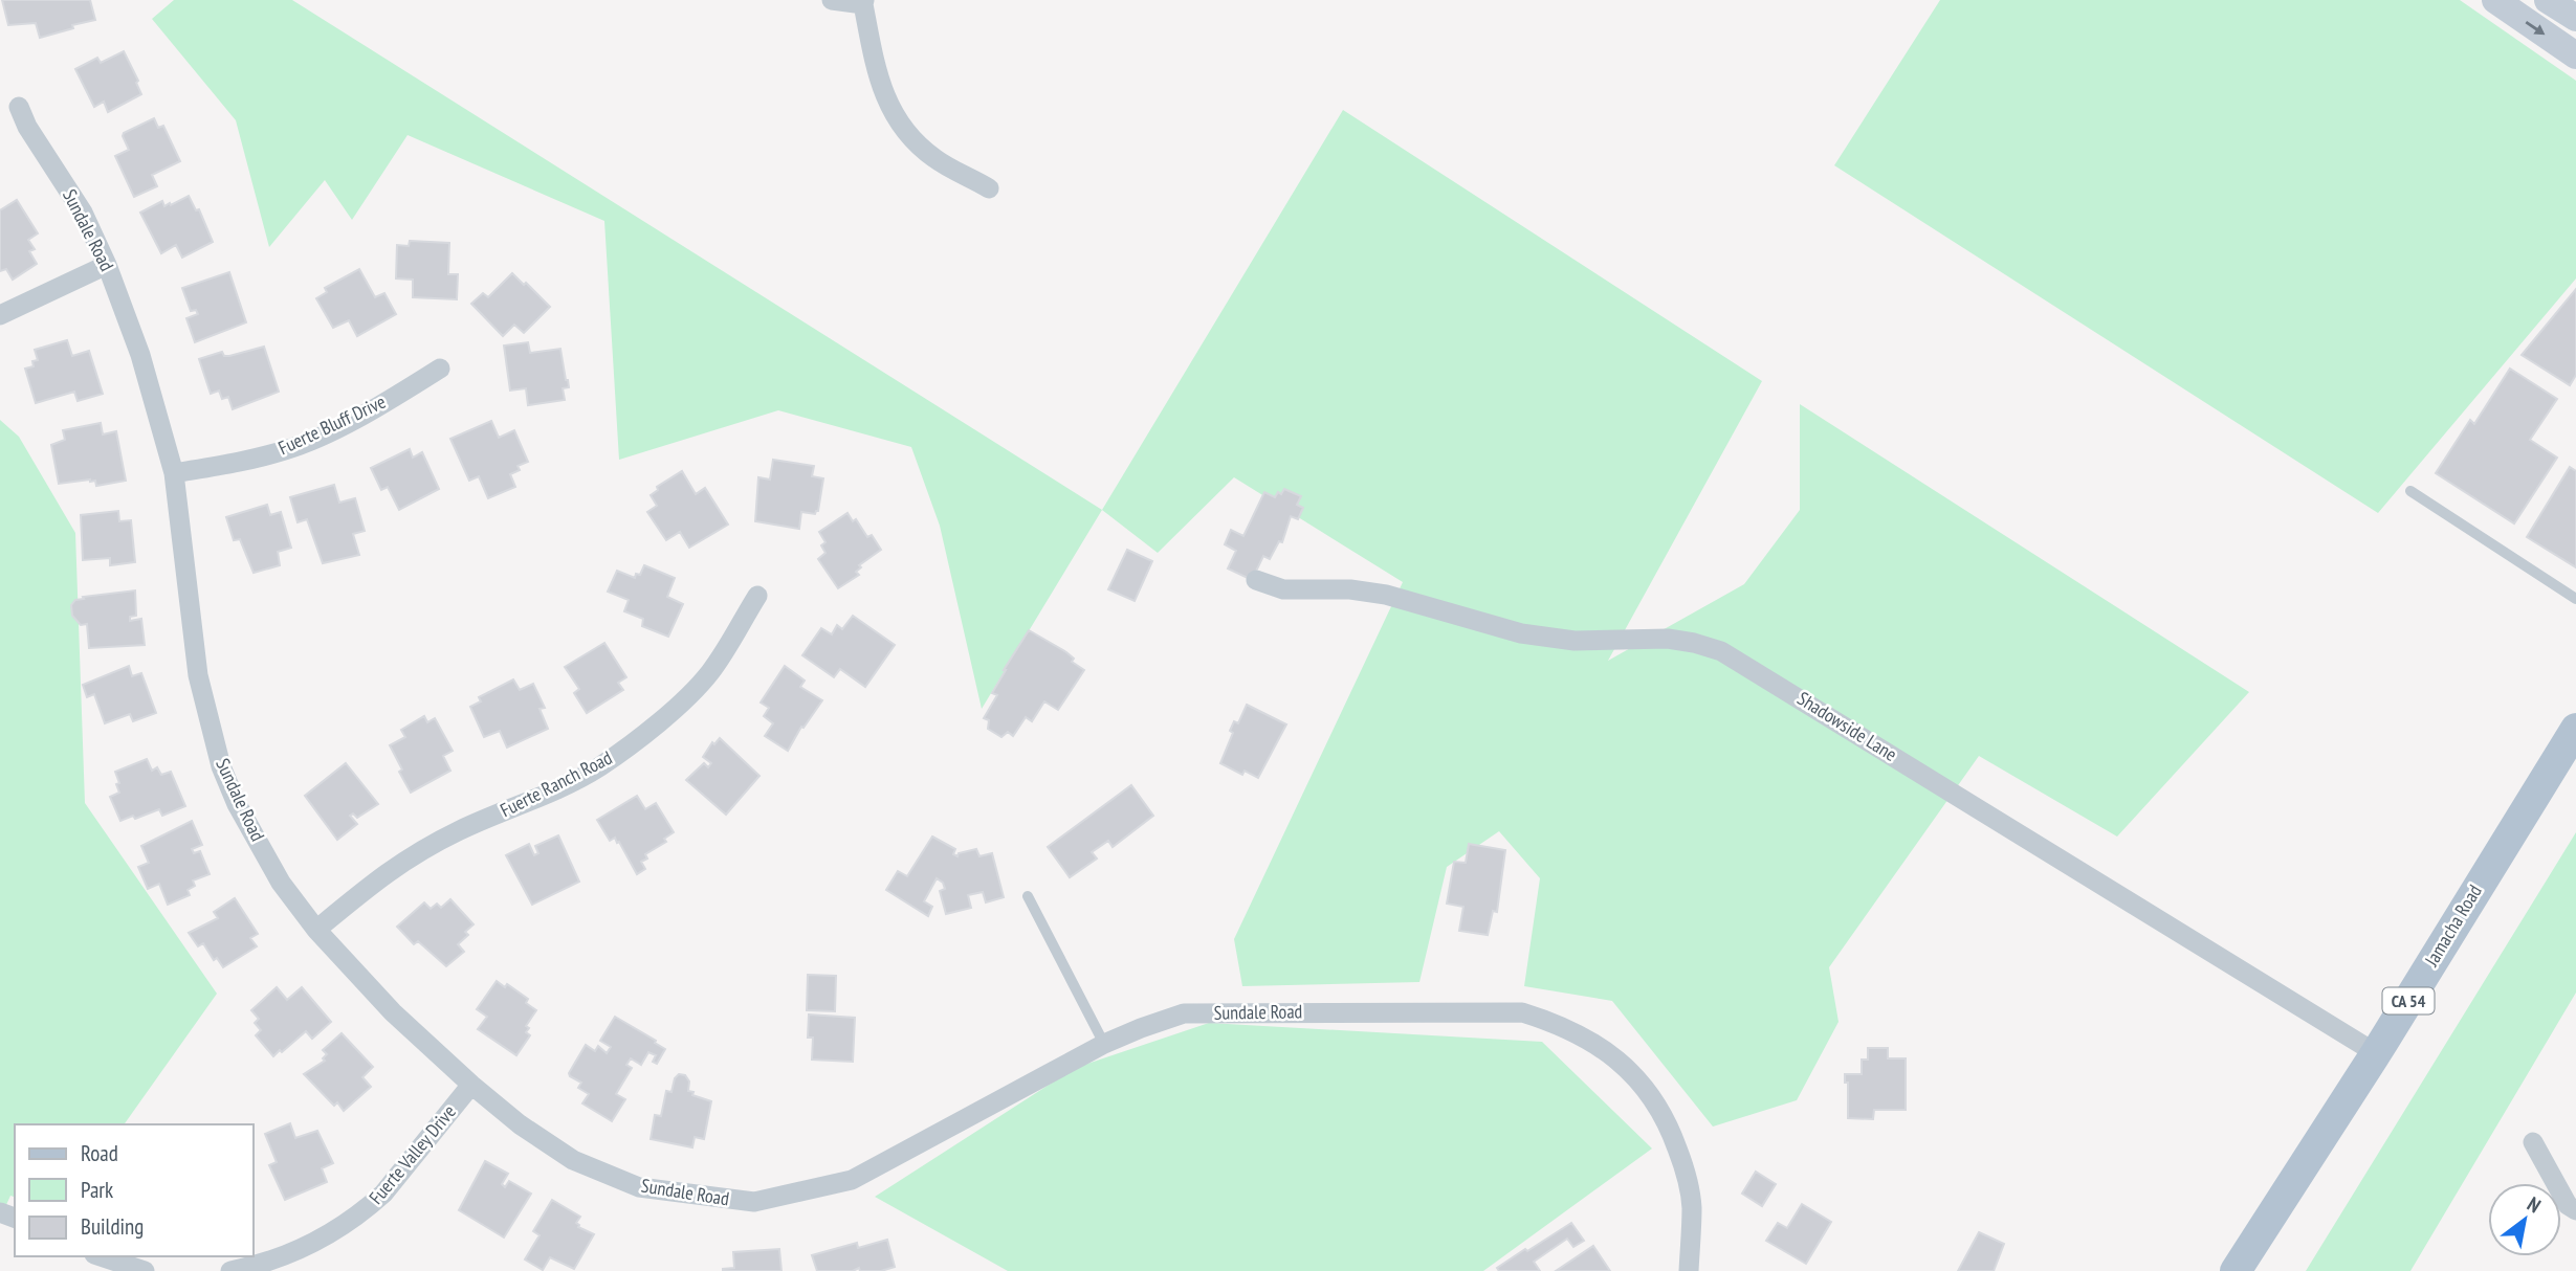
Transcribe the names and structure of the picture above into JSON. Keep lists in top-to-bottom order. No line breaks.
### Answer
{"streets":{"main road":["Jamacha Road","CA 54"],"street":["Sundale Road","Fuerte Bluff Drive","Shadowside Lane","Fuerte Ranch Road","Fuerte Valley Drive"]},"crossings":[["Sundale Road","Fuerte Bluff Drive"],["Sundale Road","Fuerte Ranch Road"],["Sundale Road","Fuerte Valley Drive"],["Shadowside Lane","Jamacha Road"]],"legend":["Road","Park","Building"],"north":"top right"}
